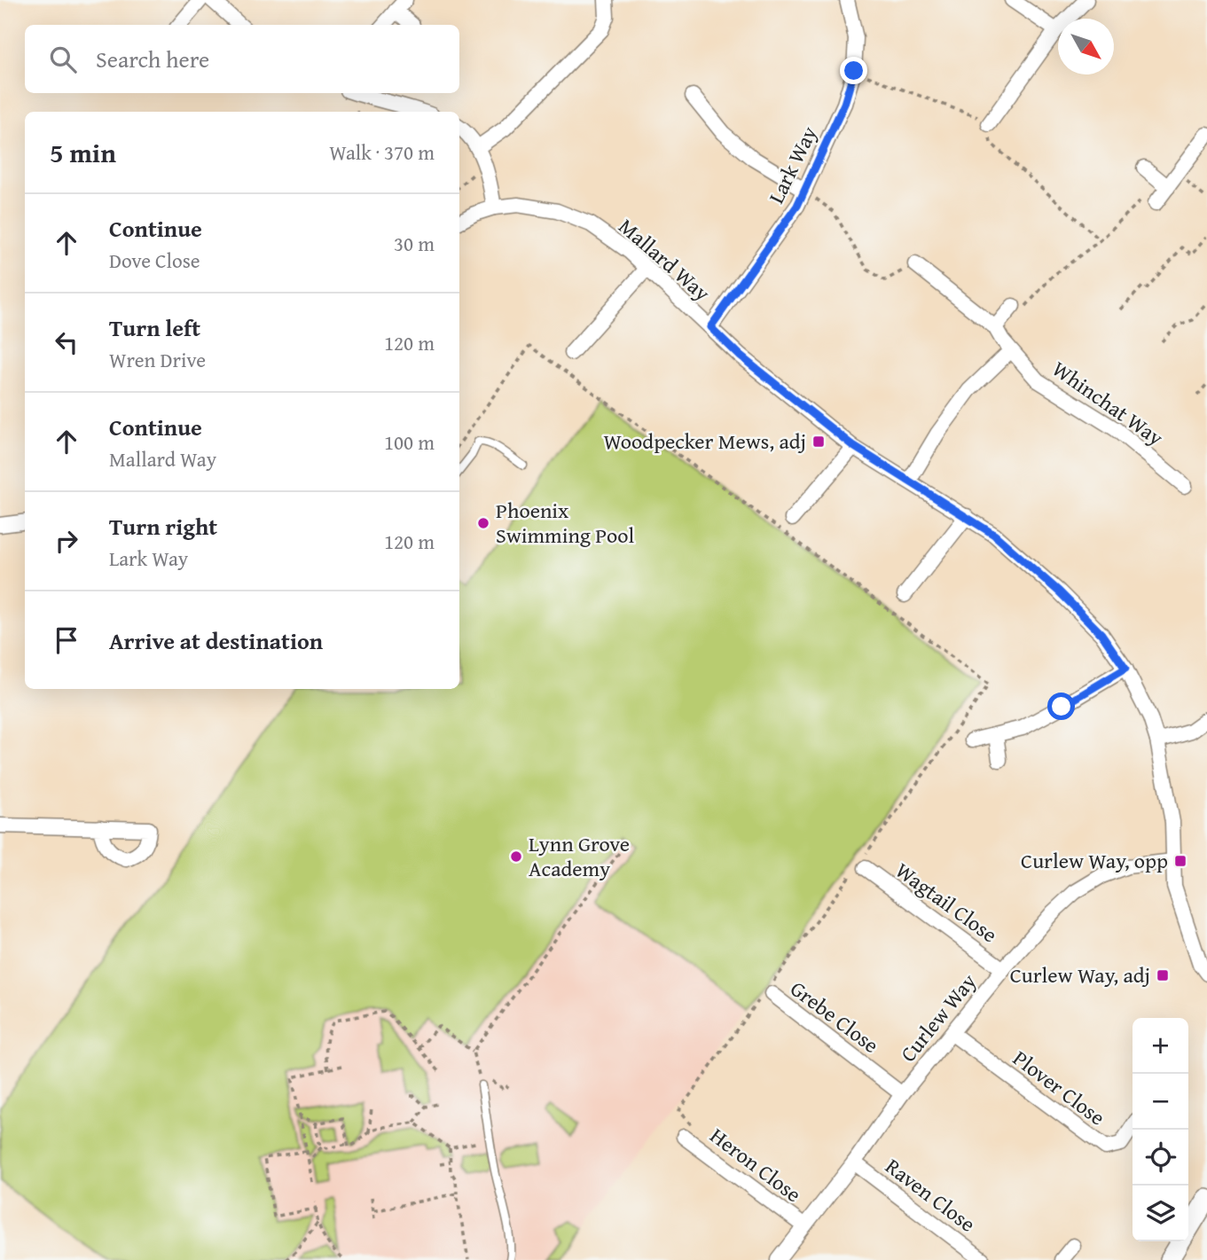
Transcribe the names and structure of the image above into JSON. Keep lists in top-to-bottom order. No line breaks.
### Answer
{"streets":{"street":["Lark Way","Mallard Way","Whinchat Way","Wagtail Close","Grebe Close","Curlew Way","Plover Close","Heron Close","Raven Close"]},"crossings":[["Lark Way","Mallard Way"],["Mallard Way","Curlew Way"],["Wagtail Close","Curlew Way"],["Grebe Close","Curlew Way"],["Curlew Way","Plover Close"],["Curlew Way","Heron Close"],["Curlew Way","Raven Close"]],"places":{"transit":["Woodpecker Mews, adj","Curlew Way, opp","Curlew Way, adj"],"other":["Phoenix Swimming Pool","Lynn Grove Academy"]},"north":"bottom right","page":{"search":"Search here","heading":["5 min","Walk · 370 m"],"list":[["Continue","Dove Close","30 m"],["Turn left","Wren Drive","120 m"],["Continue","Mallard Way","100 m"],["Turn right","Lark Way","120 m"],"Arrive at destination"],"map_buttons":["+","−"]}}
